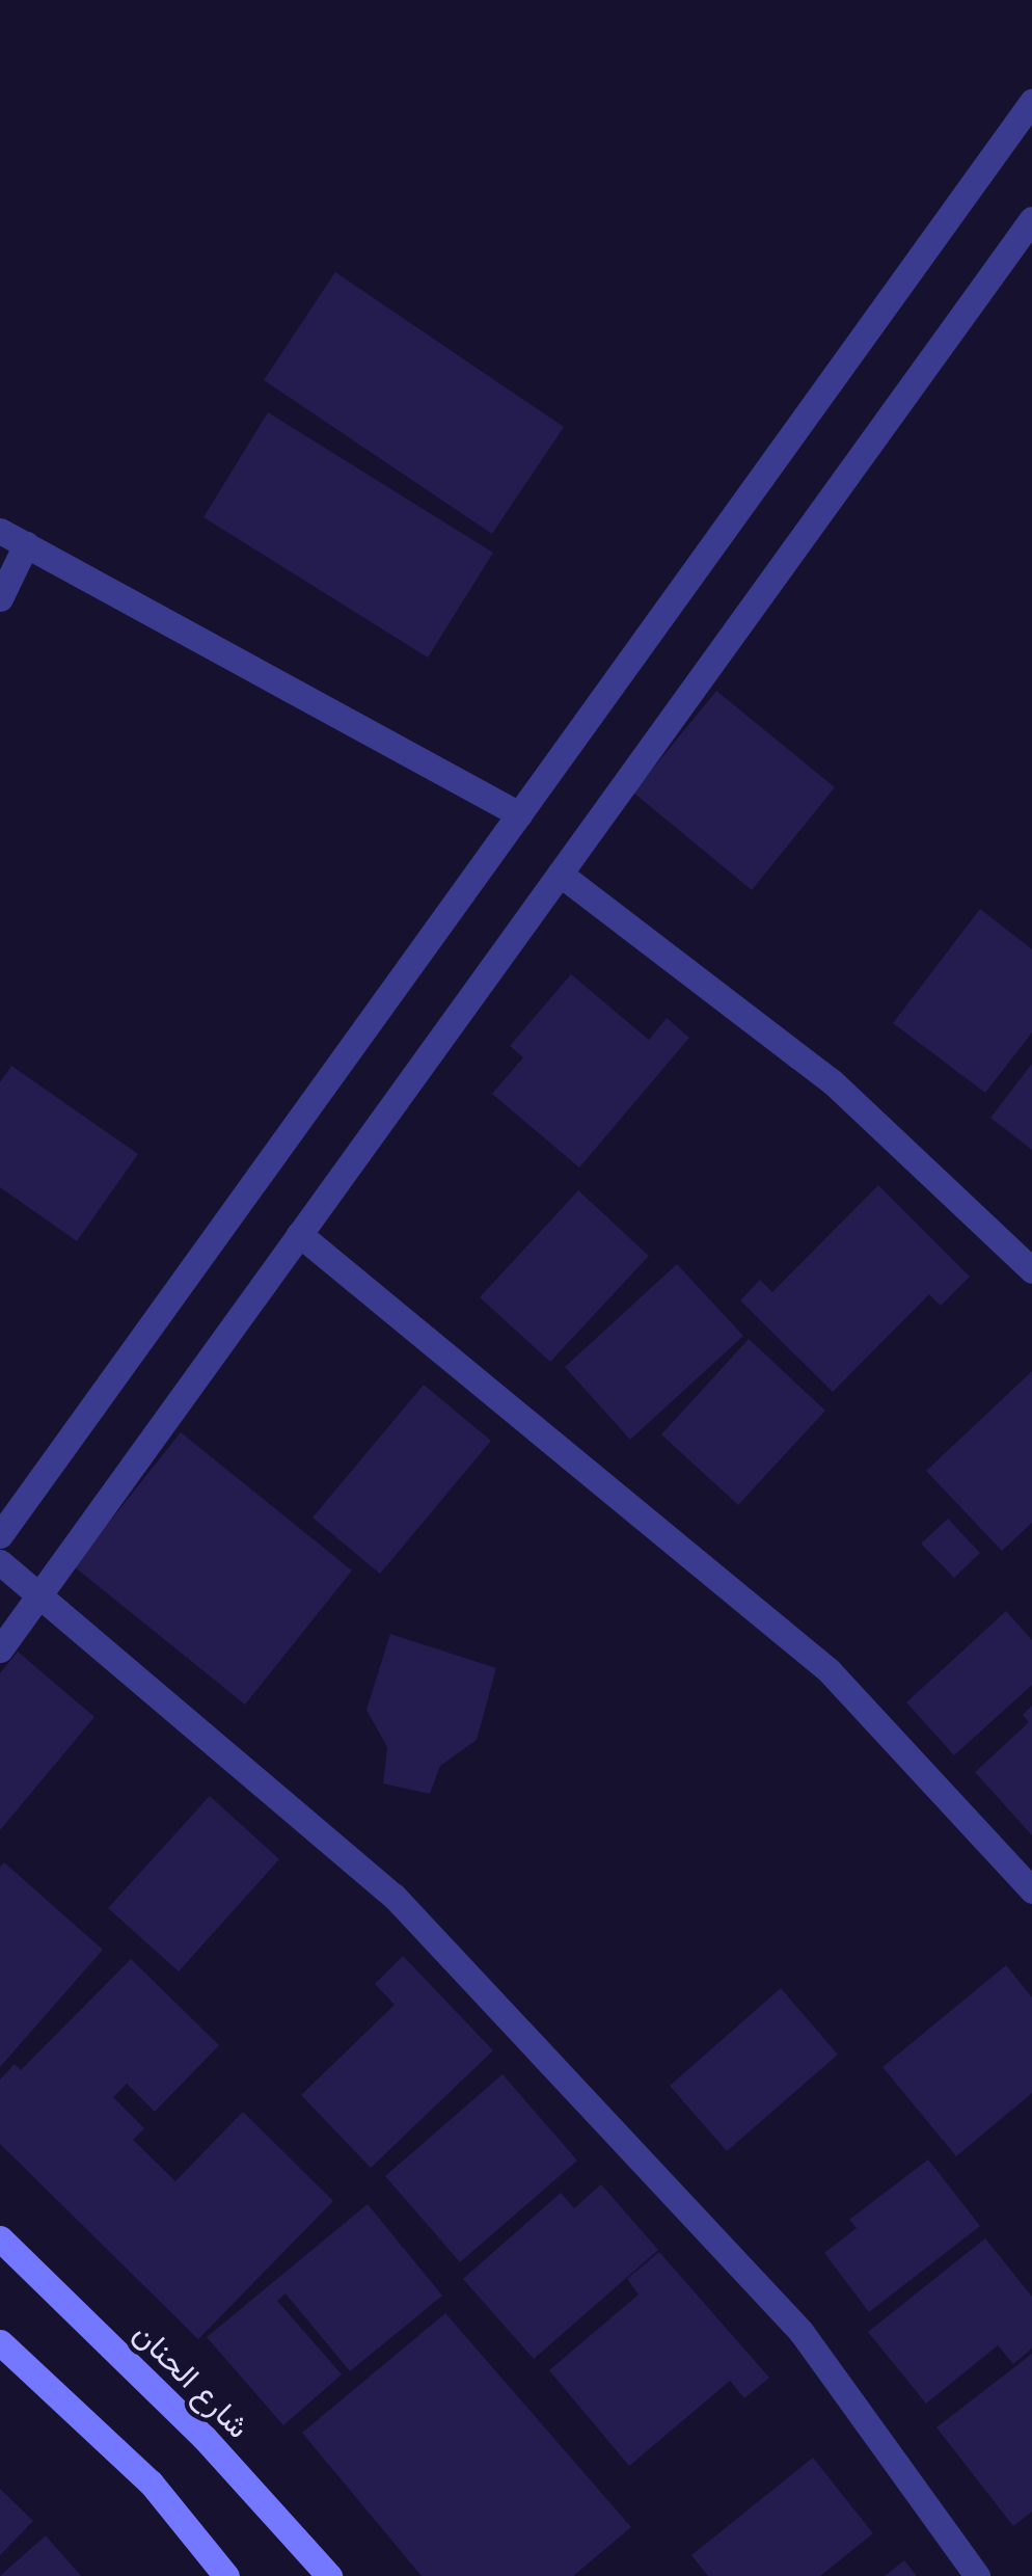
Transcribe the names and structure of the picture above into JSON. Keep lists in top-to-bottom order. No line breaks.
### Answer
{"streets":{"main road":["شارع الحنان"]}}
